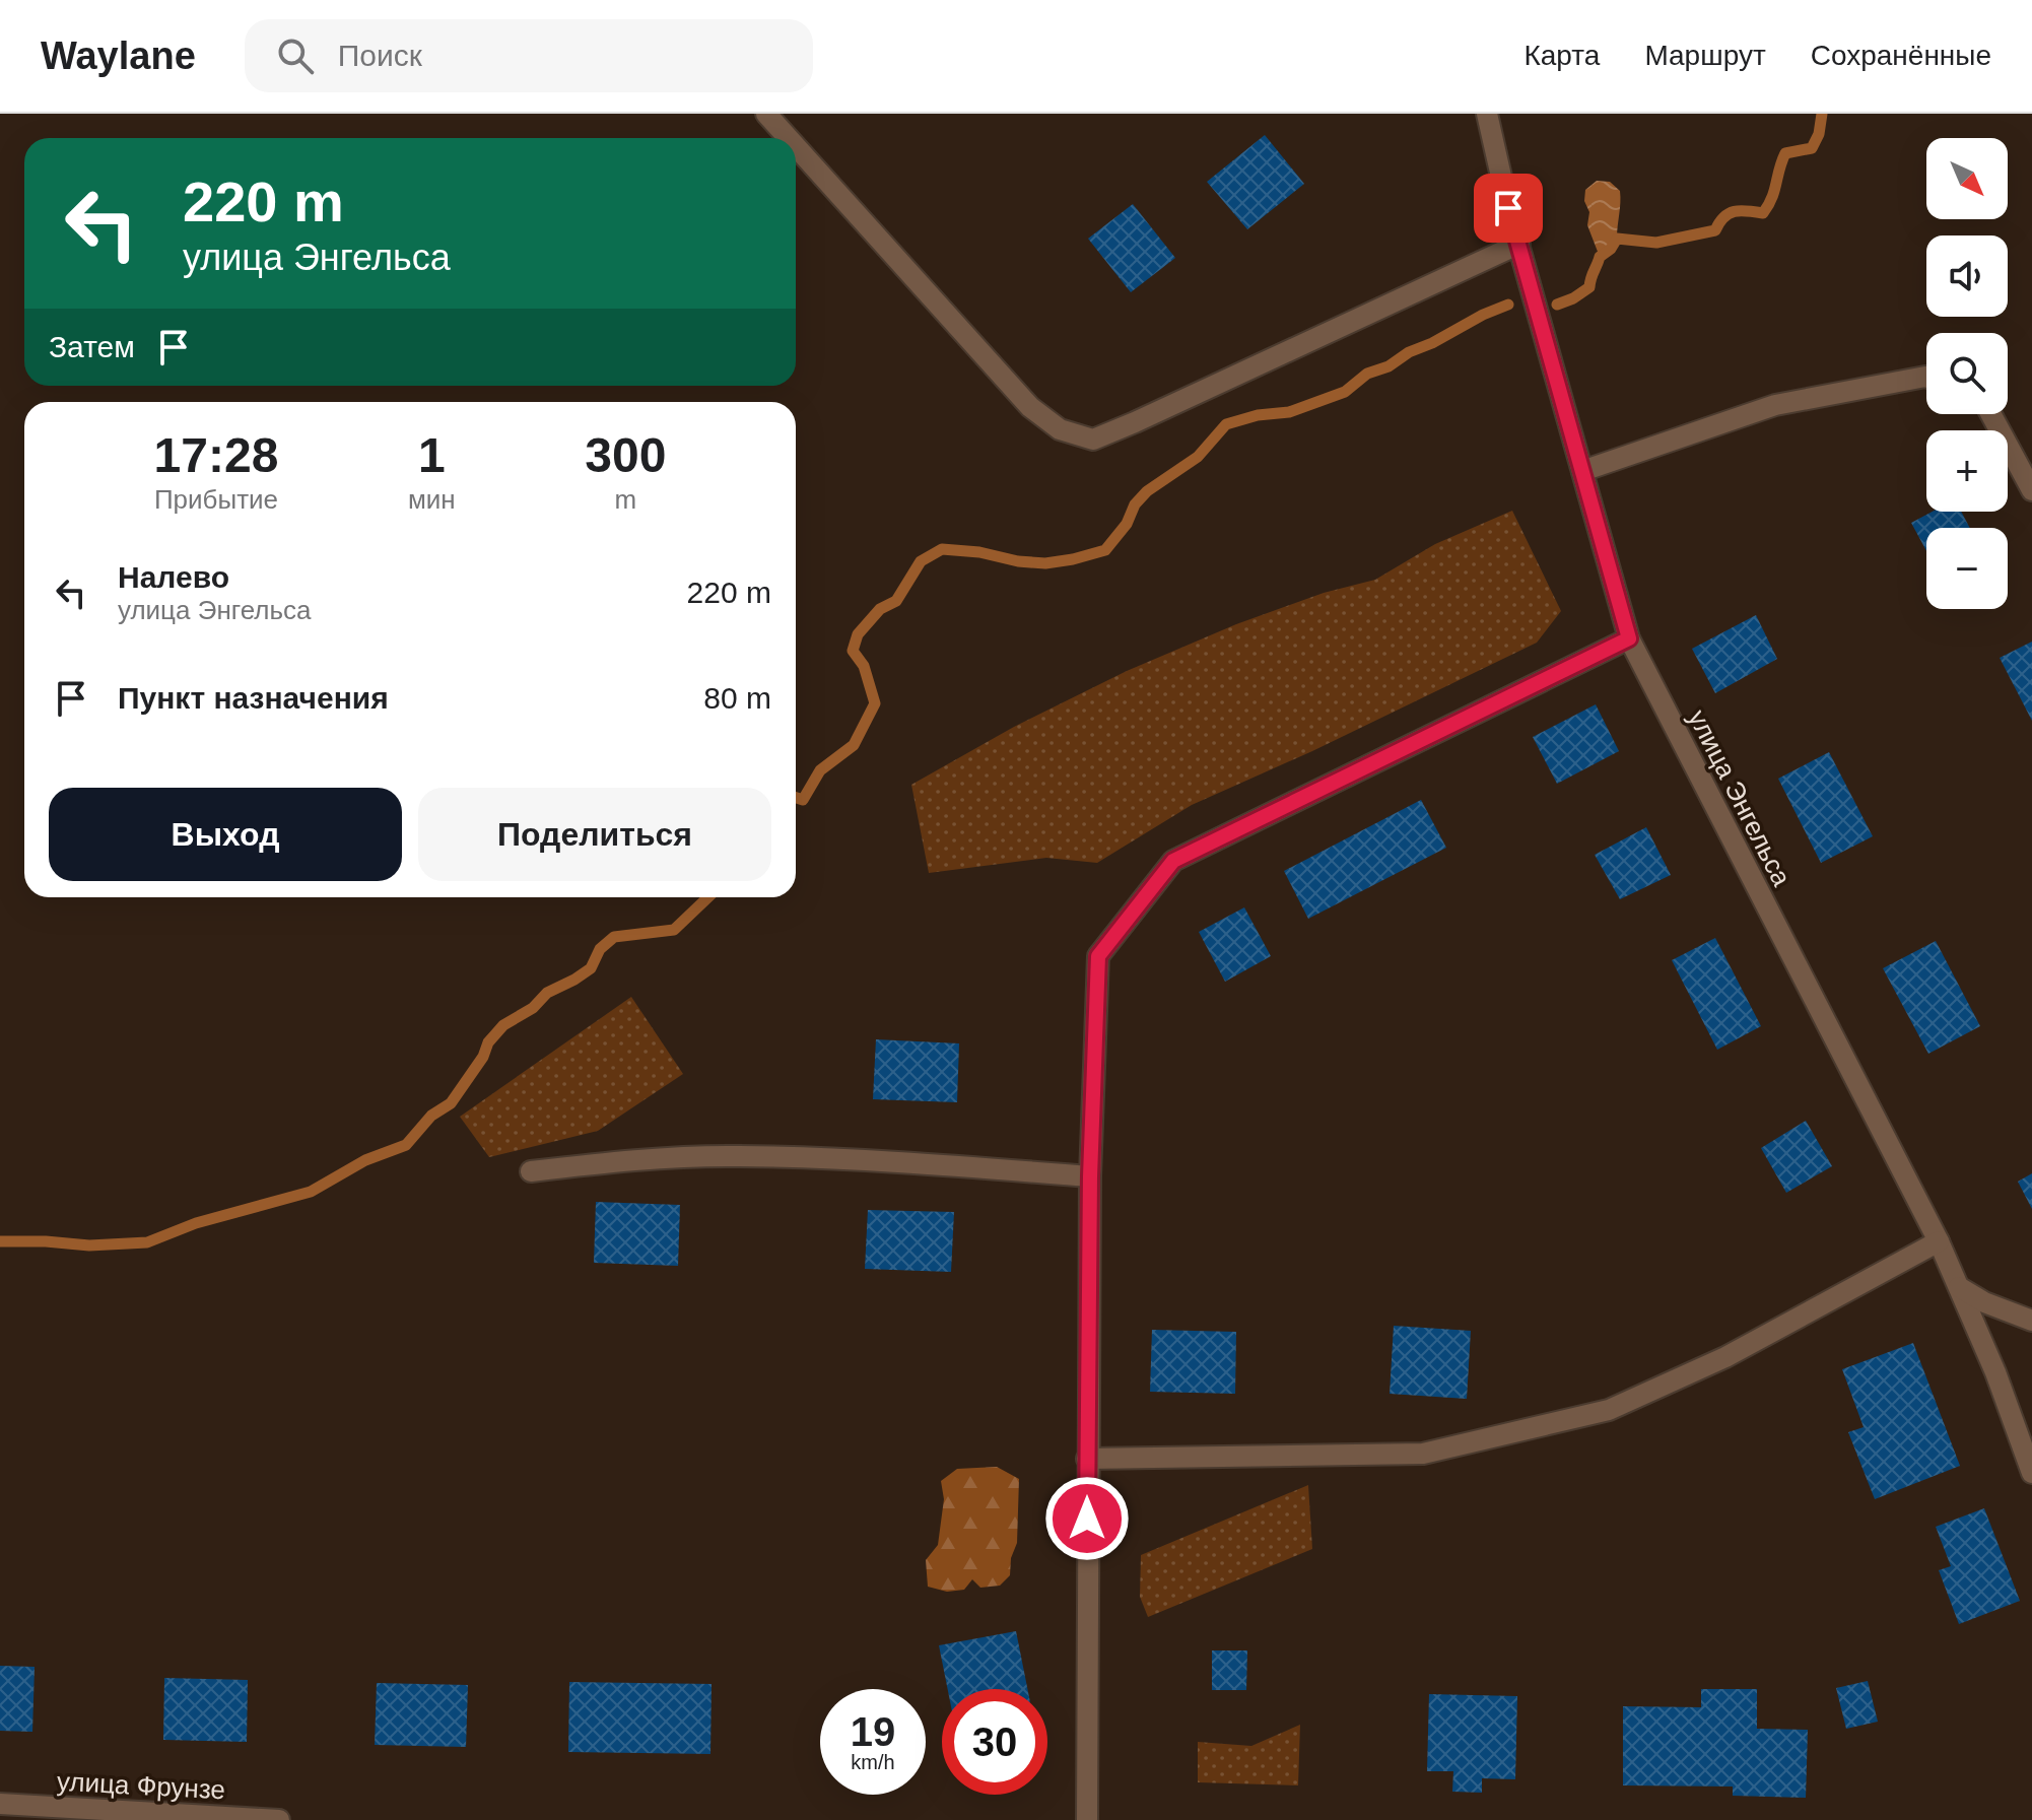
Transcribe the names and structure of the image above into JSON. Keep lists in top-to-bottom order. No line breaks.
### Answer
{"streets":{"street":["улица Энгельса","улица Фрунзе"]},"north":"bottom right","page":{"header":"Waylane","search":"Поиск","nav":["Карта","Маршрут","Сохранённые"],"map_buttons":["+","−"],"turn":["220 m","улица Энгельса"],"then":"Затем","eta":["17:28","Прибытие","1","мин","300","m"],"list":[{"name":"Налево","note":"улица Энгельса","value":"220 m"},{"name":"Пункт назначения","value":"80 m"}],"buttons":["Выход","Поделиться"],"speed":"19 km/h","limit":"30"}}
